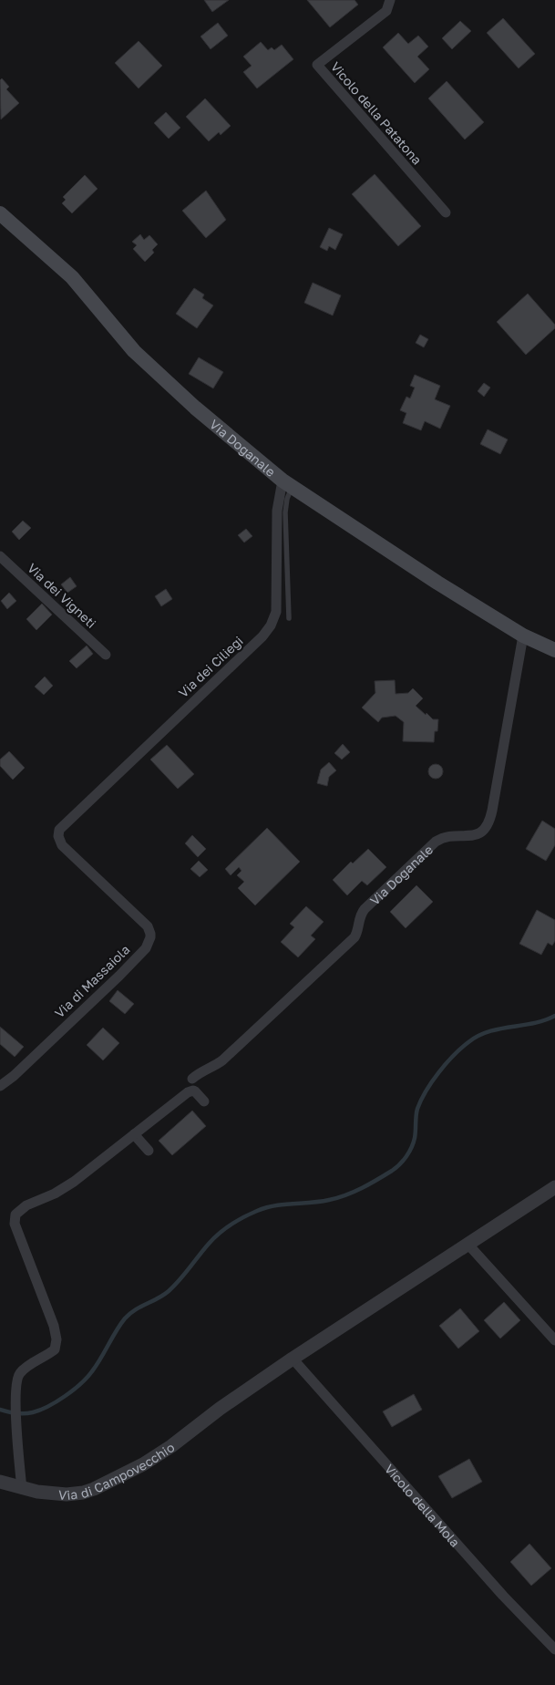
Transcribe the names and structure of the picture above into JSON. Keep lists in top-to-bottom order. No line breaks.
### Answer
{"streets":{"main road":["Via Doganale"],"street":["Vicolo della Patatona","Via dei Vigneti","Via dei Ciliegi","Via di Massaiola","Via di Campovecchio","Vicolo della Mola"]},"crossings":[["Via Doganale","Via dei Ciliegi"],["Via dei Ciliegi","Via di Massaiola"],["Via di Campovecchio","Vicolo della Mola"]]}
